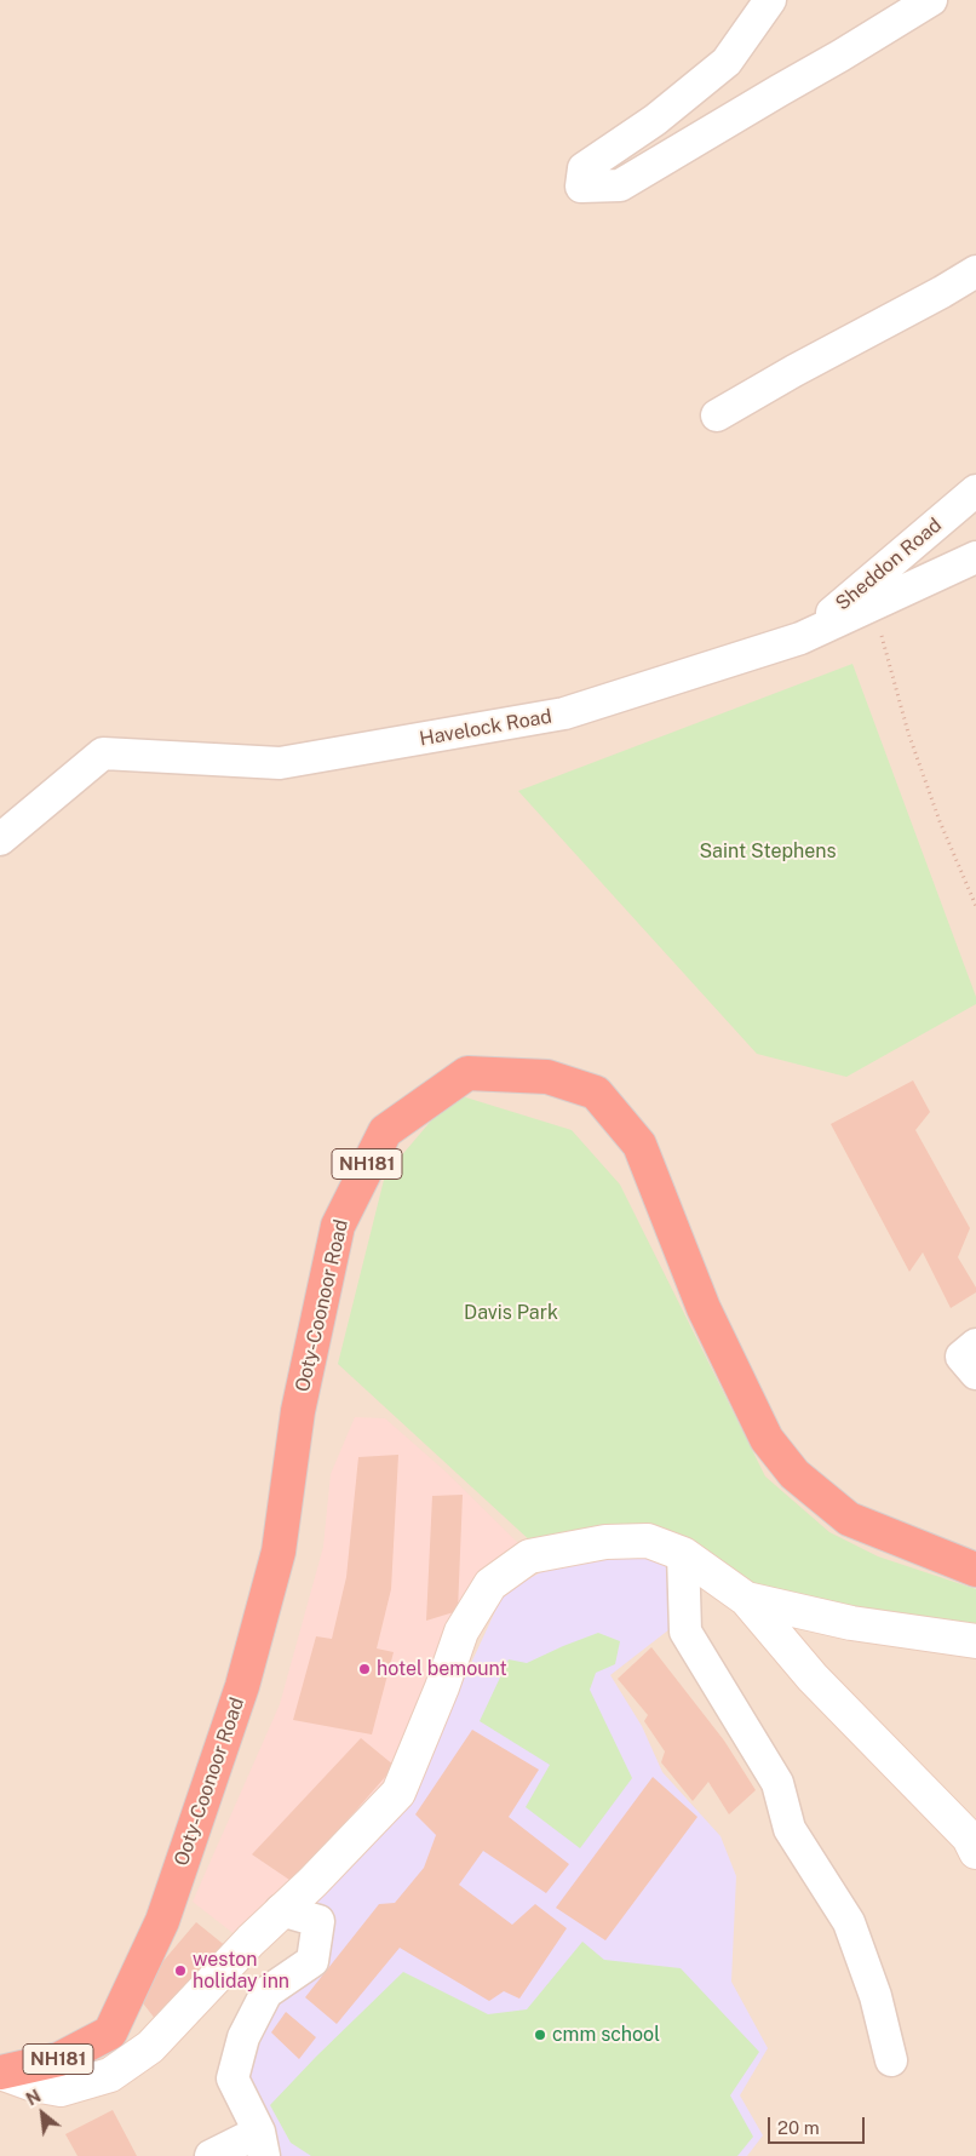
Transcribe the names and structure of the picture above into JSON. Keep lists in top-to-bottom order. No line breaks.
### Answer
{"streets":{"highway":["NH181","Ooty-Coonoor Road"],"street":["Sheddon Road","Havelock Road"]},"crossings":[["Sheddon Road","Havelock Road"]],"parks":["Saint Stephens","Davis Park"],"places":["hotel bemount","weston holiday inn","cmm school"],"scale_bar":"20 m","north":"top left"}
